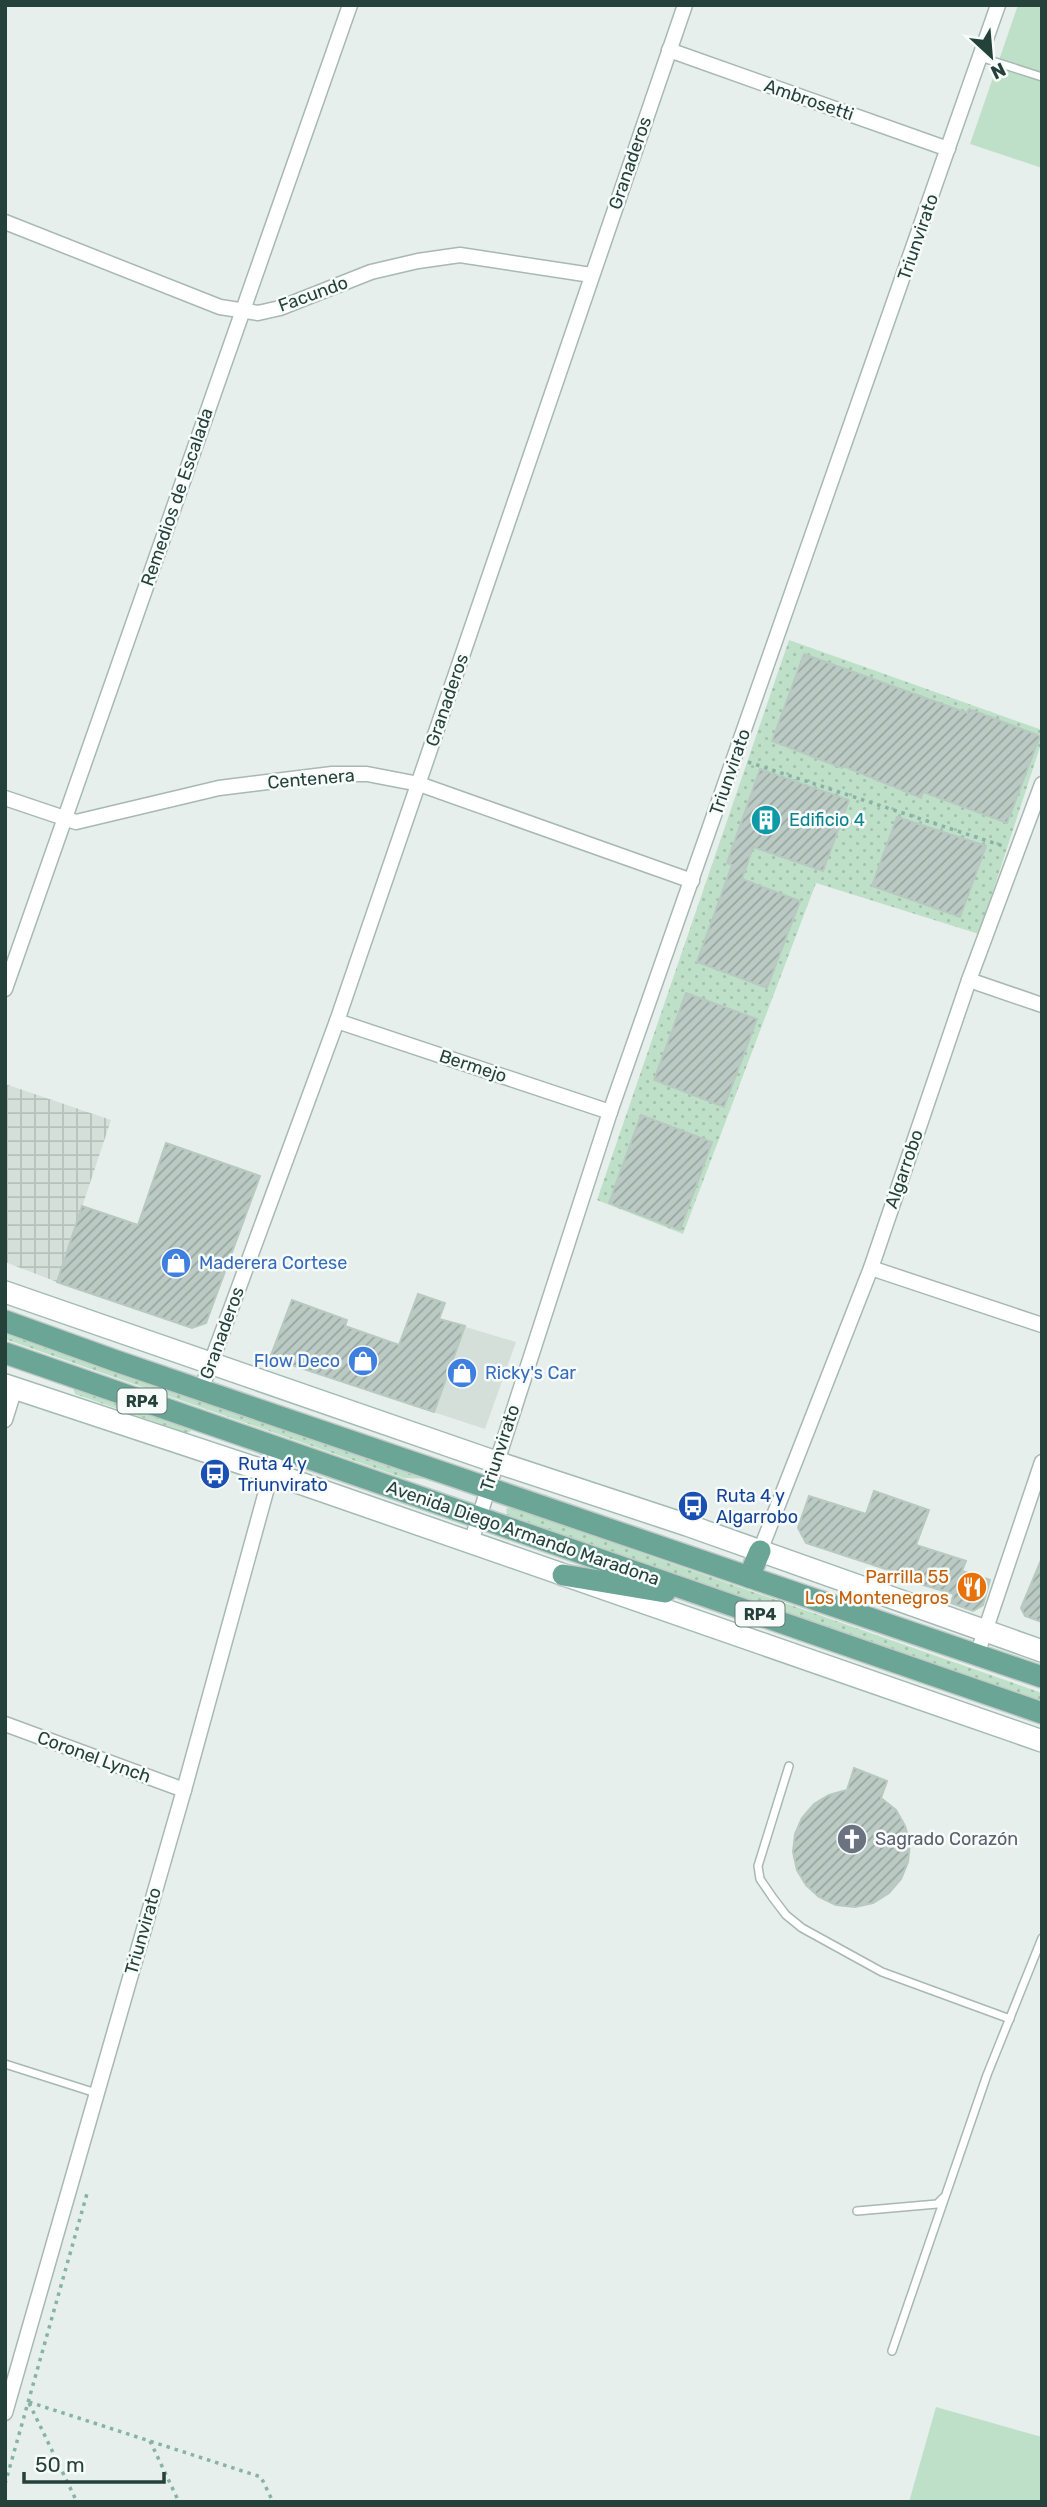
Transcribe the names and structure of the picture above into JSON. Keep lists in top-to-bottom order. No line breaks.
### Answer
{"streets":{"main road":["RP4","Avenida Diego Armando Maradona"],"street":["Ambrosetti","Granaderos","Triunvirato","Facundo","Remedios de Escalada","Centenera","Bermejo","Algarrobo","Coronel Lynch"]},"crossings":[["Ambrosetti","Granaderos"],["Ambrosetti","Triunvirato"],["Granaderos","Facundo"],["Granaderos","Centenera"],["Granaderos","Bermejo"],["Granaderos","Avenida Diego Armando Maradona"],["Triunvirato","Centenera"],["Triunvirato","Bermejo"],["Triunvirato","Avenida Diego Armando Maradona"],["Triunvirato","Coronel Lynch"],["Facundo","Remedios de Escalada"],["Remedios de Escalada","Centenera"]],"places":{"building":["Edificio 4"],"shop":["Maderera Cortese","Flow Deco","Ricky's Car"],"bus stop":["Ruta 4 y Triunvirato","Ruta 4 y Algarrobo"],"restaurant":["Parrilla 55 Los Montenegros"],"church":["Sagrado Corazón"]},"scale_bar":"50 m","north":"bottom right"}
